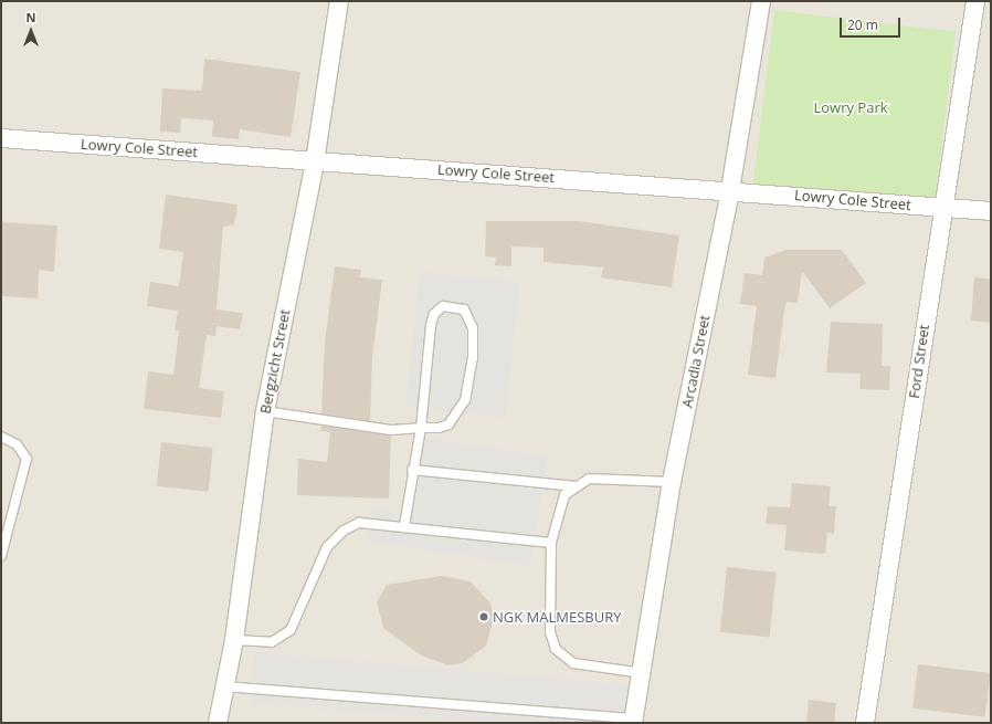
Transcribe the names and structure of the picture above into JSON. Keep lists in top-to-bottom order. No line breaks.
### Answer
{"streets":{"street":["Lowry Cole Street","Bergzicht Street","Arcadia Street","Ford Street"]},"crossings":[["Lowry Cole Street","Bergzicht Street"],["Lowry Cole Street","Arcadia Street"],["Lowry Cole Street","Ford Street"]],"parks":["Lowry Park"],"places":["NGK MALMESBURY"],"scale_bar":"20 m","north":"top"}
